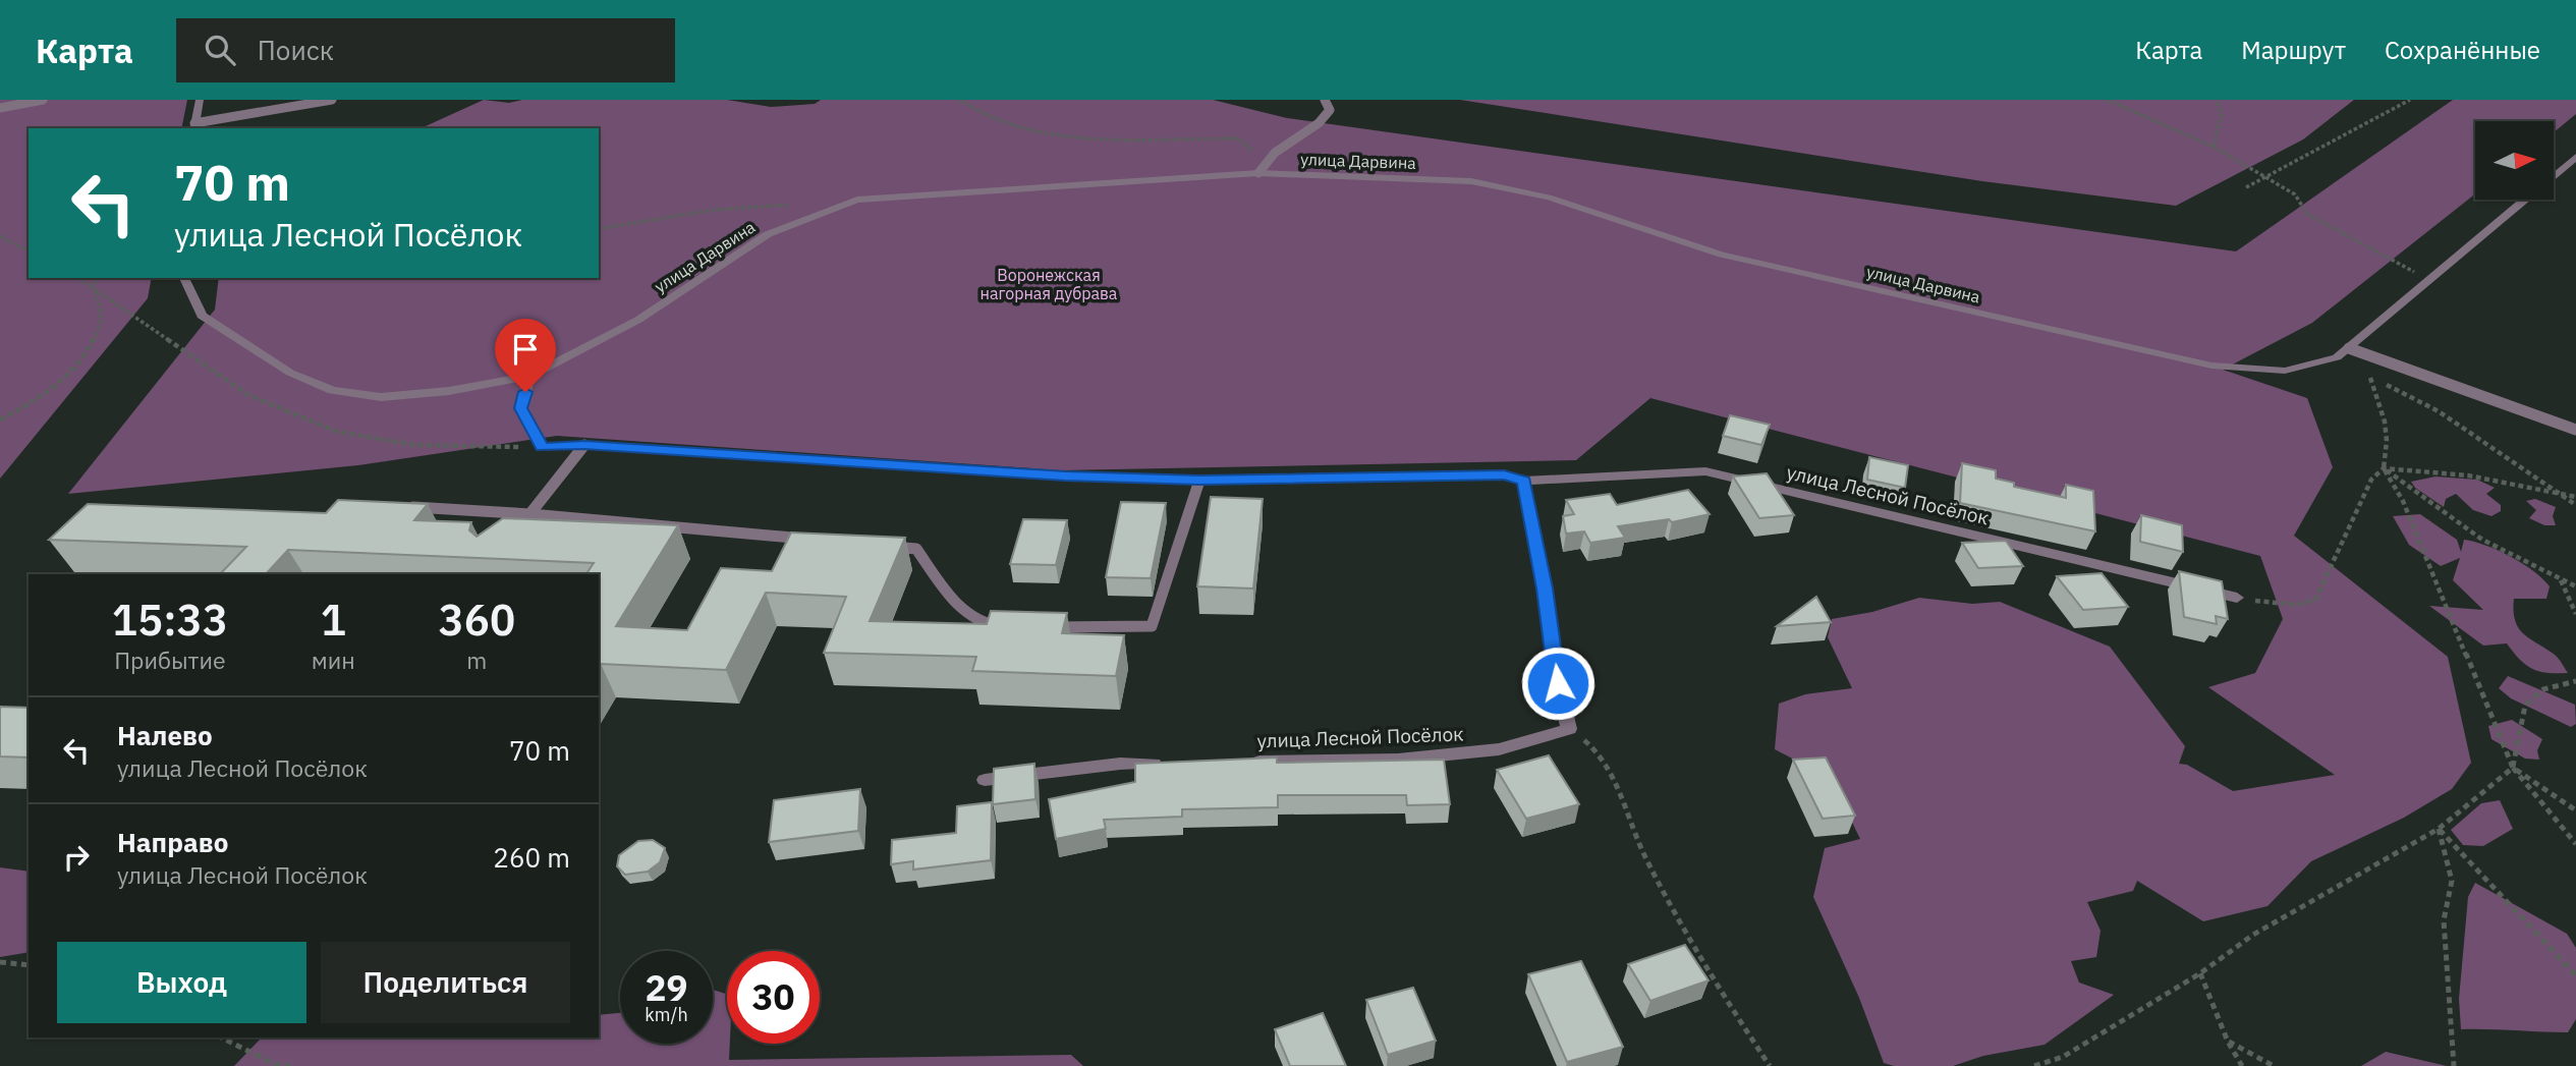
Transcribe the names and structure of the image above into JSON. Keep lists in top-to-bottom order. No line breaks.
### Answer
{"streets":{"street":["улица Дарвина","улица Лесной Посёлок"]},"crossings":[["улица Дарвина","улица Лесной Посёлок"]],"parks":["Воронежская нагорная дубрава"],"north":"right","page":{"header":"Карта","search":"Поиск","nav":["Карта","Маршрут","Сохранённые"],"turn":["70 m","улица Лесной Посёлок"],"eta":["15:33","Прибытие","1","мин","360","m"],"list":[{"name":"Налево","note":"улица Лесной Посёлок","value":"70 m"},{"name":"Направо","note":"улица Лесной Посёлок","value":"260 m"}],"buttons":["Выход","Поделиться"],"speed":"29 km/h","limit":"30"}}
